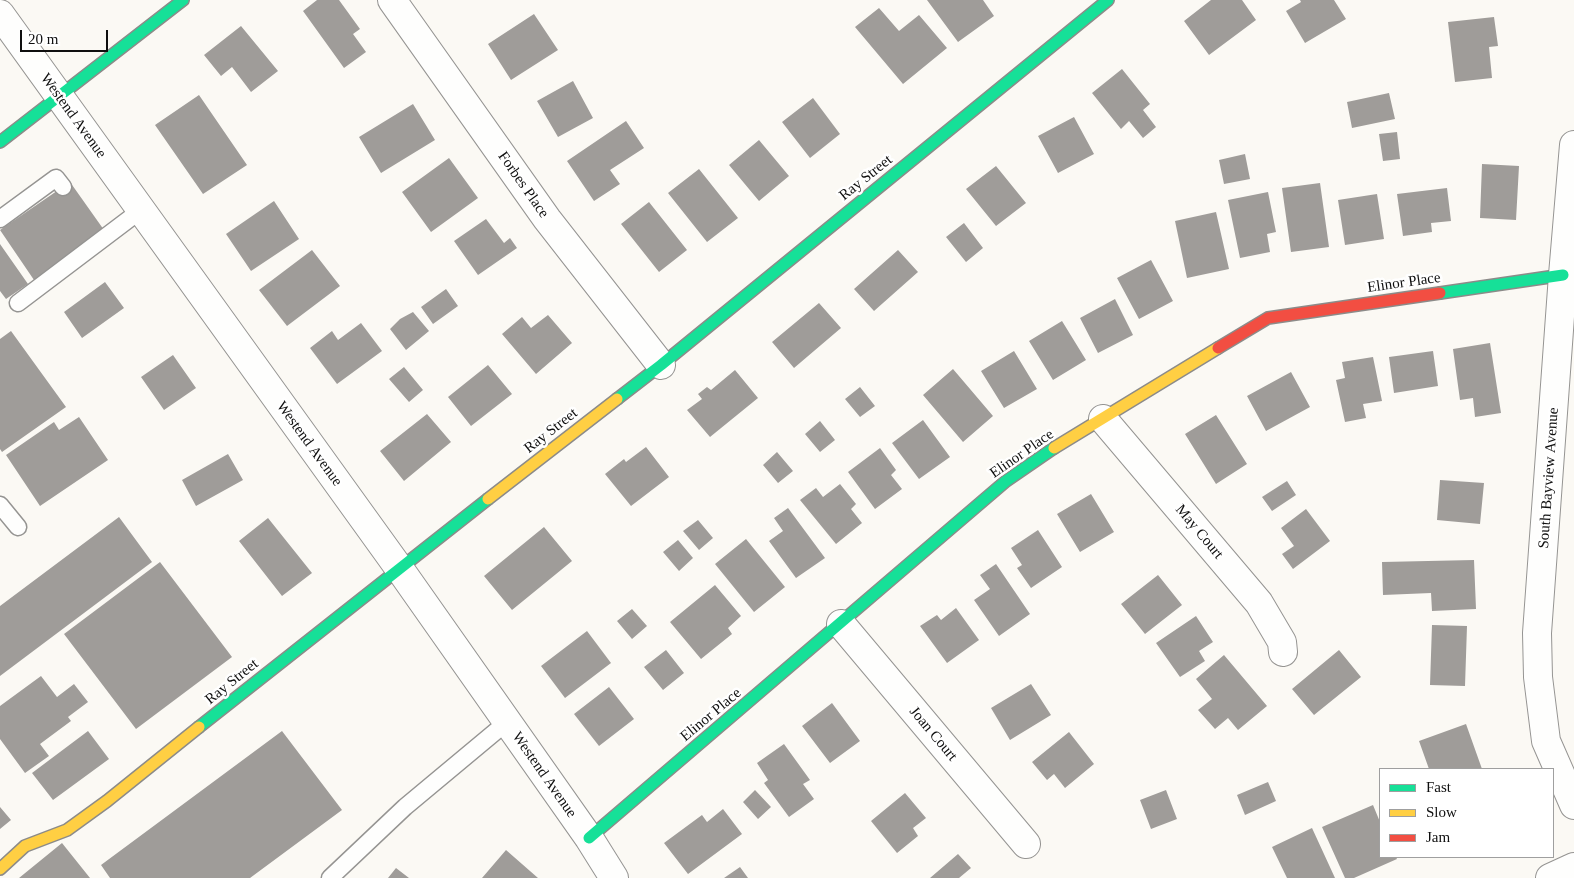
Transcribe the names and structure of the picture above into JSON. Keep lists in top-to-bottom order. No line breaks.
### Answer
{"streets":{"street":["Westend Avenue","Ray Street","Forbes Place","Elinor Place","South Bayview Avenue","May Court","Joan Court"]},"crossings":[["Westend Avenue","Ray Street"],["Westend Avenue","Elinor Place"],["Ray Street","Forbes Place"],["Elinor Place","South Bayview Avenue"],["Elinor Place","May Court"],["Elinor Place","Joan Court"]],"legend":["Fast","Slow","Jam"],"scale_bar":"20 m"}
